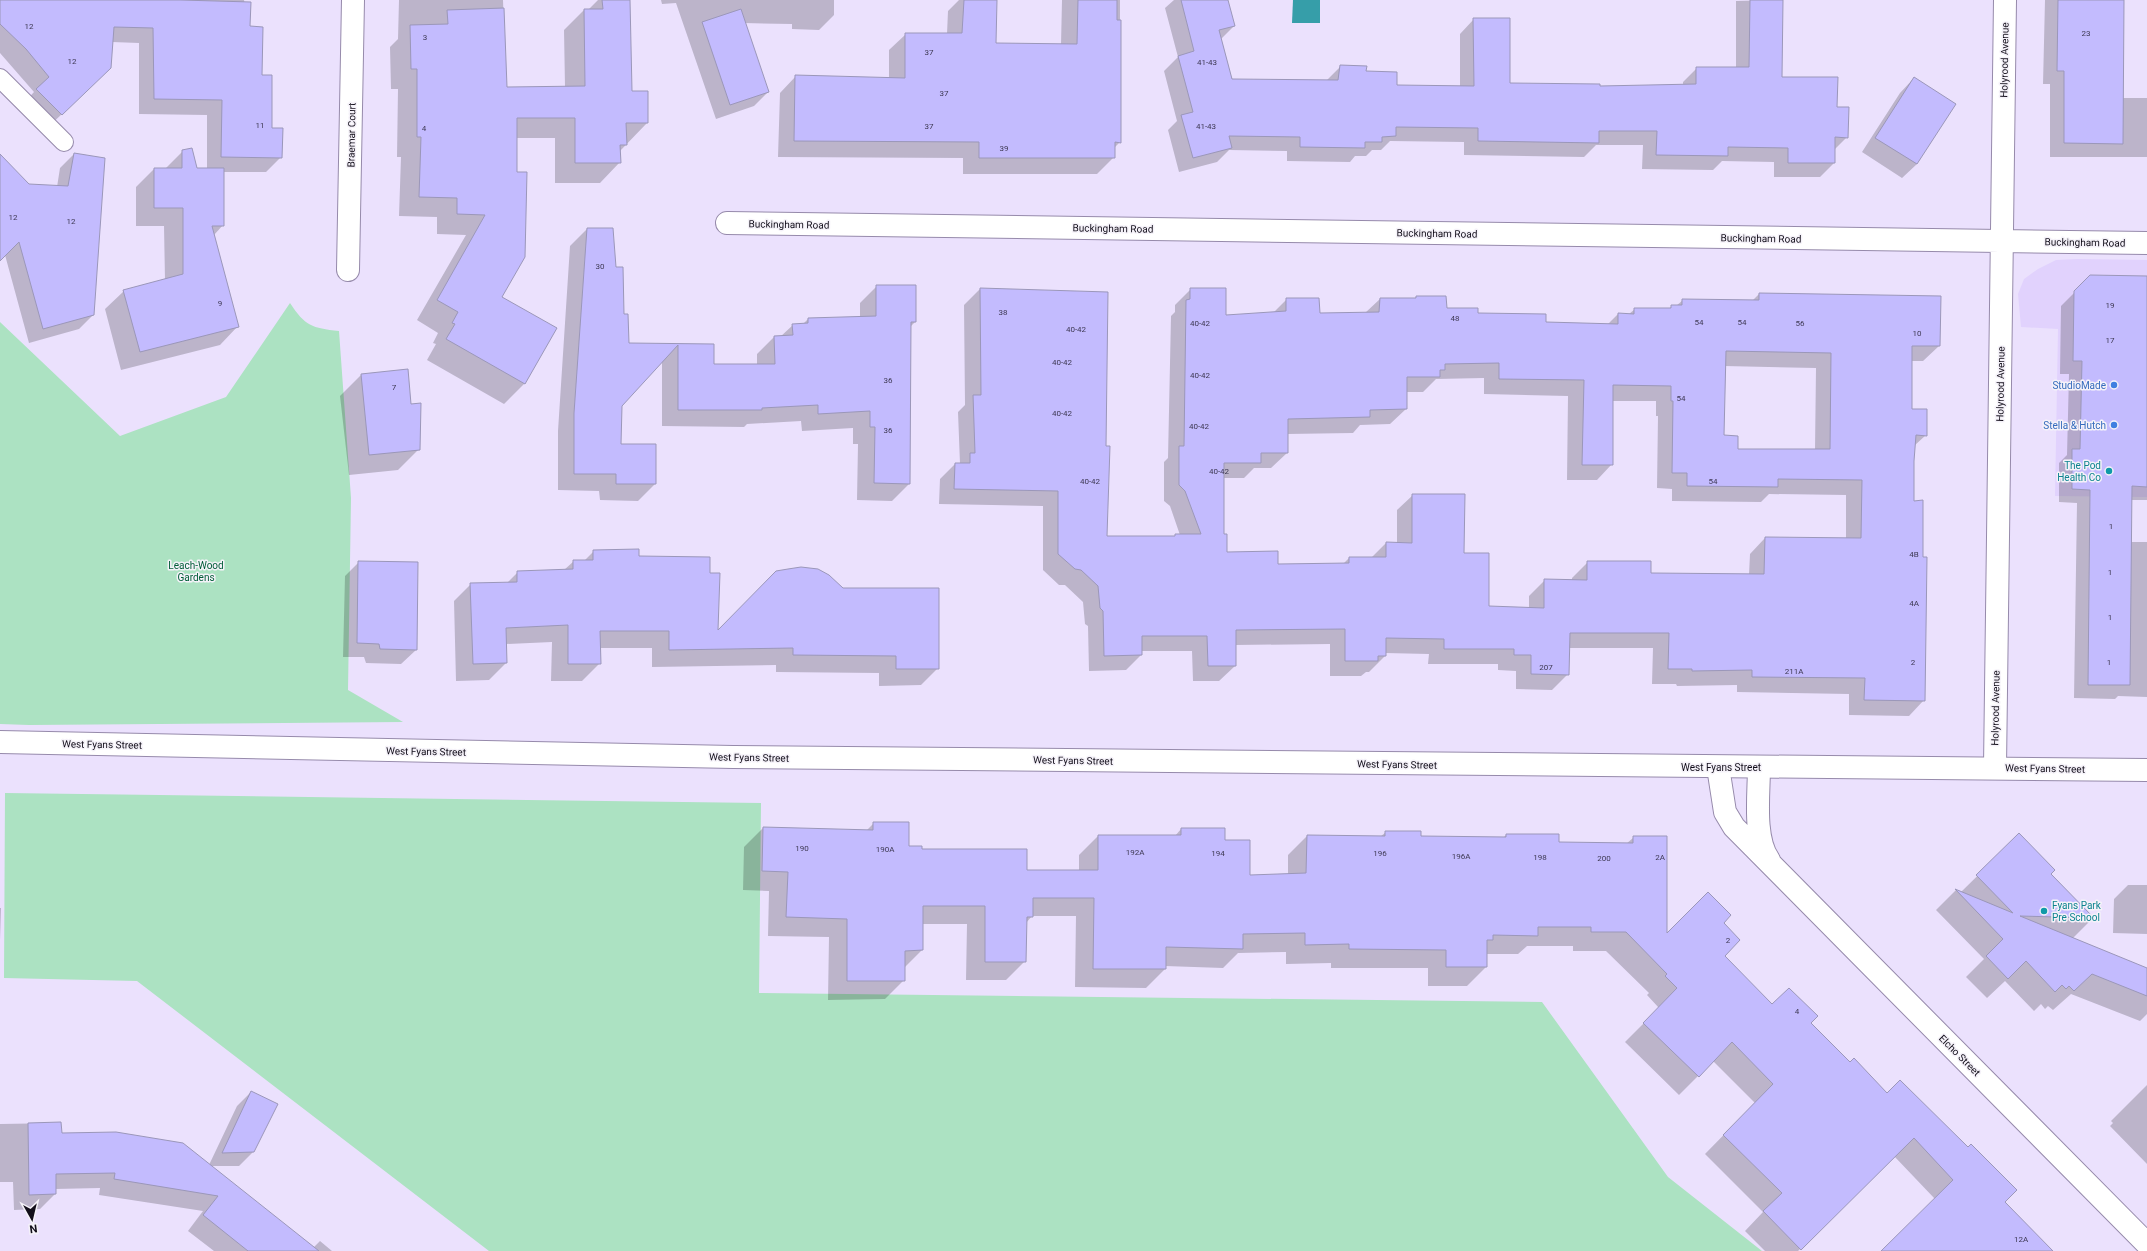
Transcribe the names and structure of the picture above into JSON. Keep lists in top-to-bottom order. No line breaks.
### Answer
{"streets":{"street":["Holyrood Avenue","Braemar Court","Buckingham Road","West Fyans Street","Elcho Street"]},"crossings":[["Holyrood Avenue","Buckingham Road"],["Holyrood Avenue","West Fyans Street"],["West Fyans Street","Elcho Street"]],"parks":["Leach-Wood Gardens"],"places":["StudioMade","Stella & Hutch","The Pod Health Co","Fyans Park Pre School"],"house_numbers":["12","23","3","37","12","41-43","37","11","37","41-43","4","39","12","12","30","9","19","38","48","54","54","40-42","56","40-42","10","17","40-42","40-42","36","7","54","40-42","40-42","36","40-42","40-42","54","1","4B","1","4A","1","2","1","207","211A","190","190A","192A","194","196","196A","198","2A","200","2","4","12A"],"north":"bottom"}
